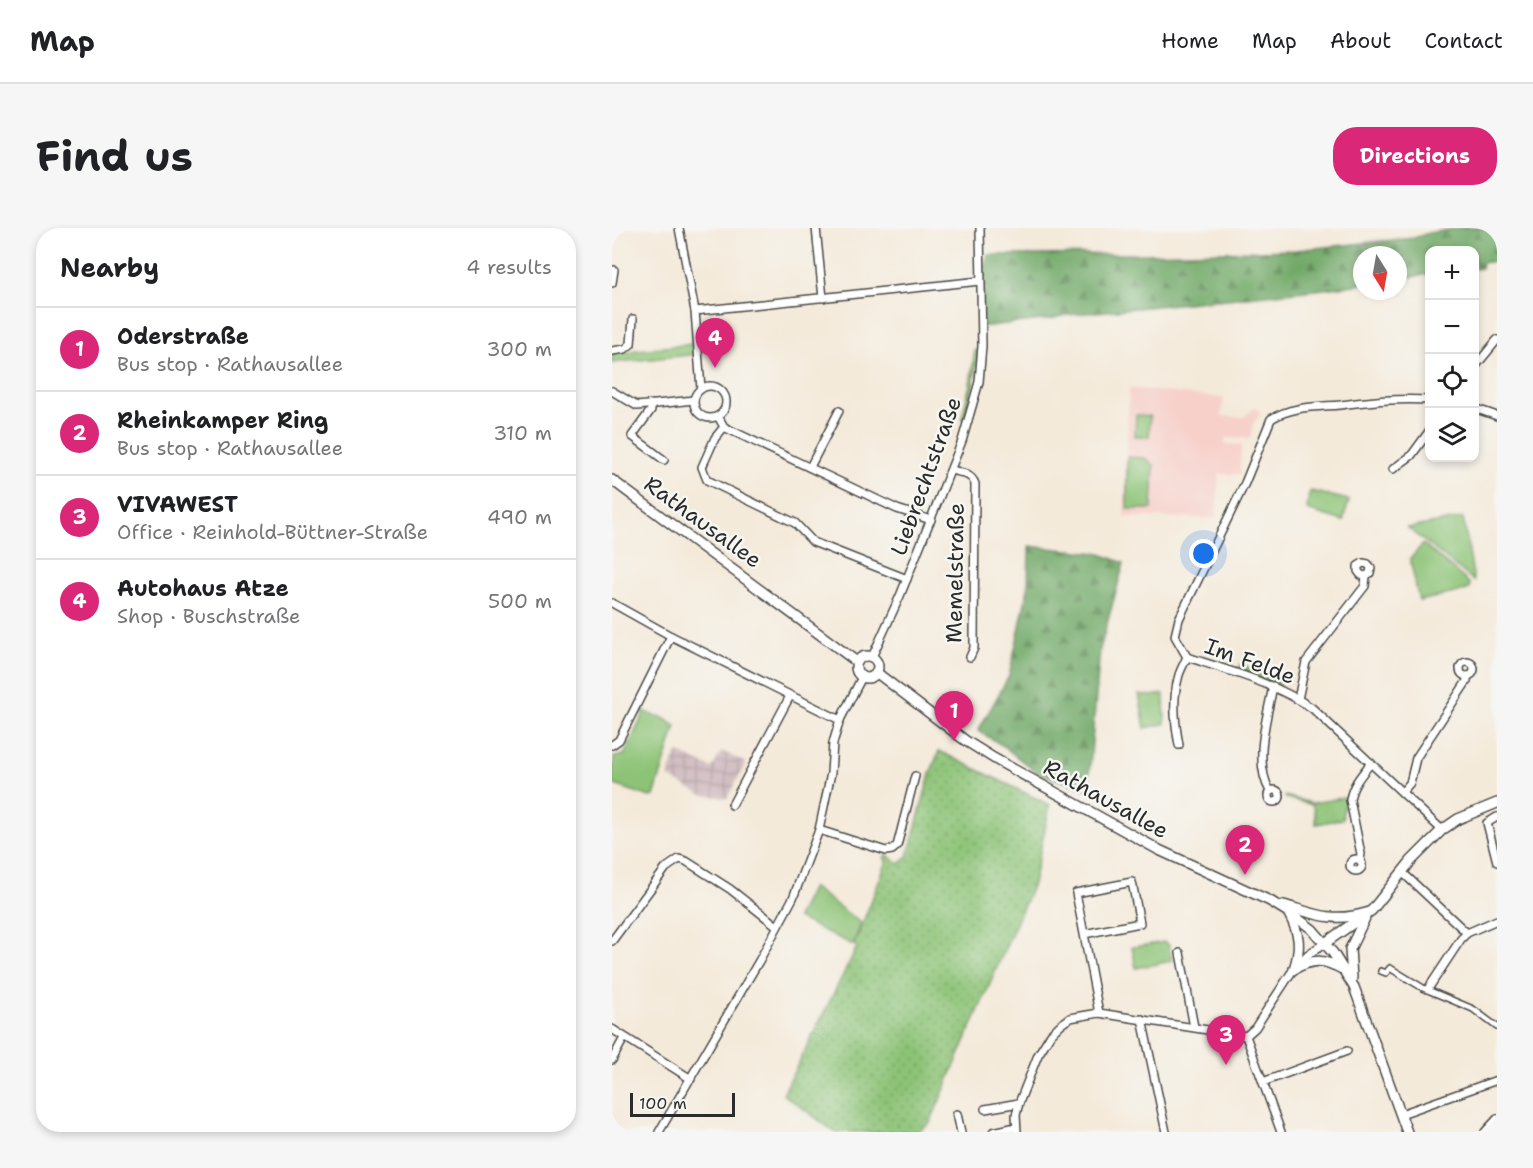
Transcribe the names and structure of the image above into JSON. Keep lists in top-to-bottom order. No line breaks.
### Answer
{"streets":{"street":["Liebrechtstraße","Rathausallee","Memelstraße","Im Felde"]},"crossings":[["Liebrechtstraße","Rathausallee"],["Liebrechtstraße","Memelstraße"]],"scale_bar":"100 m","north":"bottom","page":{"header":"Map","nav":["Home","Map","About","Contact"],"buttons":"Directions","title":"Find us","heading":["Nearby","4 results"],"map_buttons":["+","−"],"list":[{"mark":"1","name":"Oderstraße","note":"Bus stop · Rathausallee","value":"300 m"},{"mark":"2","name":"Rheinkamper Ring","note":"Bus stop · Rathausallee","value":"310 m"},{"mark":"3","name":"VIVAWEST","note":"Office · Reinhold-Büttner-Straße","value":"490 m"},{"mark":"4","name":"Autohaus Atze","note":"Shop · Buschstraße","value":"500 m"}],"pins":["4","1","2","3"],"scale":"100 m"}}
